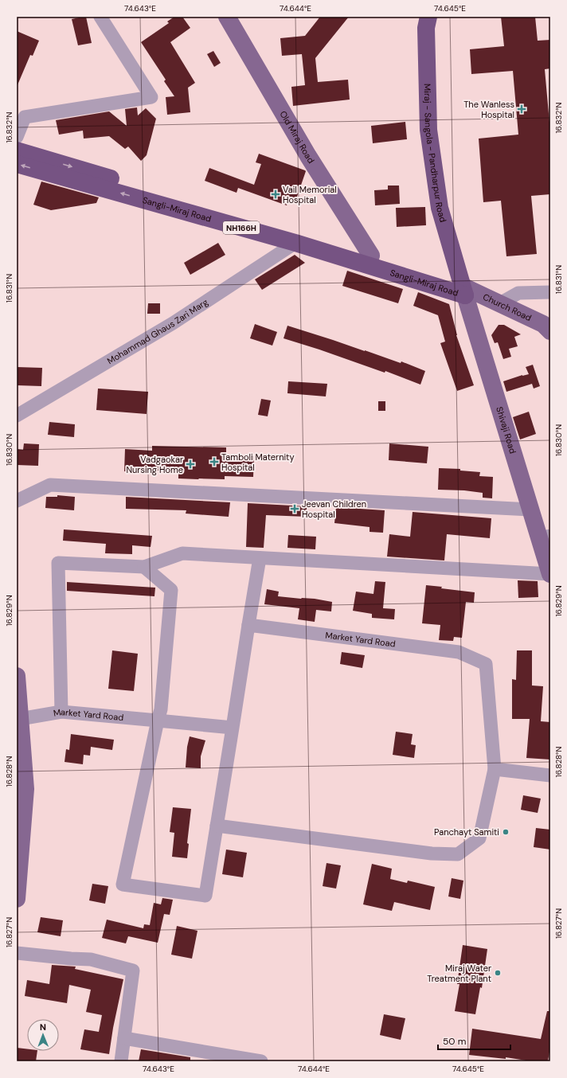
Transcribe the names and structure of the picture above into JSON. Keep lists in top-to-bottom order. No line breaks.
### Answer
{"streets":{"highway":["Miraj - Sangola - Pandharpur Road","Sangli-Miraj Road","NH166H"],"main road":["Old Miraj Road","Church Road","Shivaji Road"],"street":["Mohammad Ghaus Zari Marg","Market Yard Road"]},"crossings":[["Old Miraj Road","Sangli-Miraj Road"],["Miraj - Sangola - Pandharpur Road","Sangli-Miraj Road"],["Miraj - Sangola - Pandharpur Road","Church Road"],["Miraj - Sangola - Pandharpur Road","Shivaji Road"],["Sangli-Miraj Road","Church Road"],["Sangli-Miraj Road","Mohammad Ghaus Zari Marg"],["Sangli-Miraj Road","Shivaji Road"],["Church Road","Shivaji Road"]],"places":{"health":["The Wanless Hospital","Vail Memorial Hospital","Tamboli Maternity Hospital","Vadgaokar Nursing Home","Jeevan Children Hospital"],"other":["Panchayt Samiti","Miraj Water Treatment Plant"]},"scale_bar":"50 m","north":"top","coordinates":["74.643°E","74.644°E","74.645°E","16.832°N","16.831°N","16.830°N","16.829°N","16.828°N","16.827°N"]}
